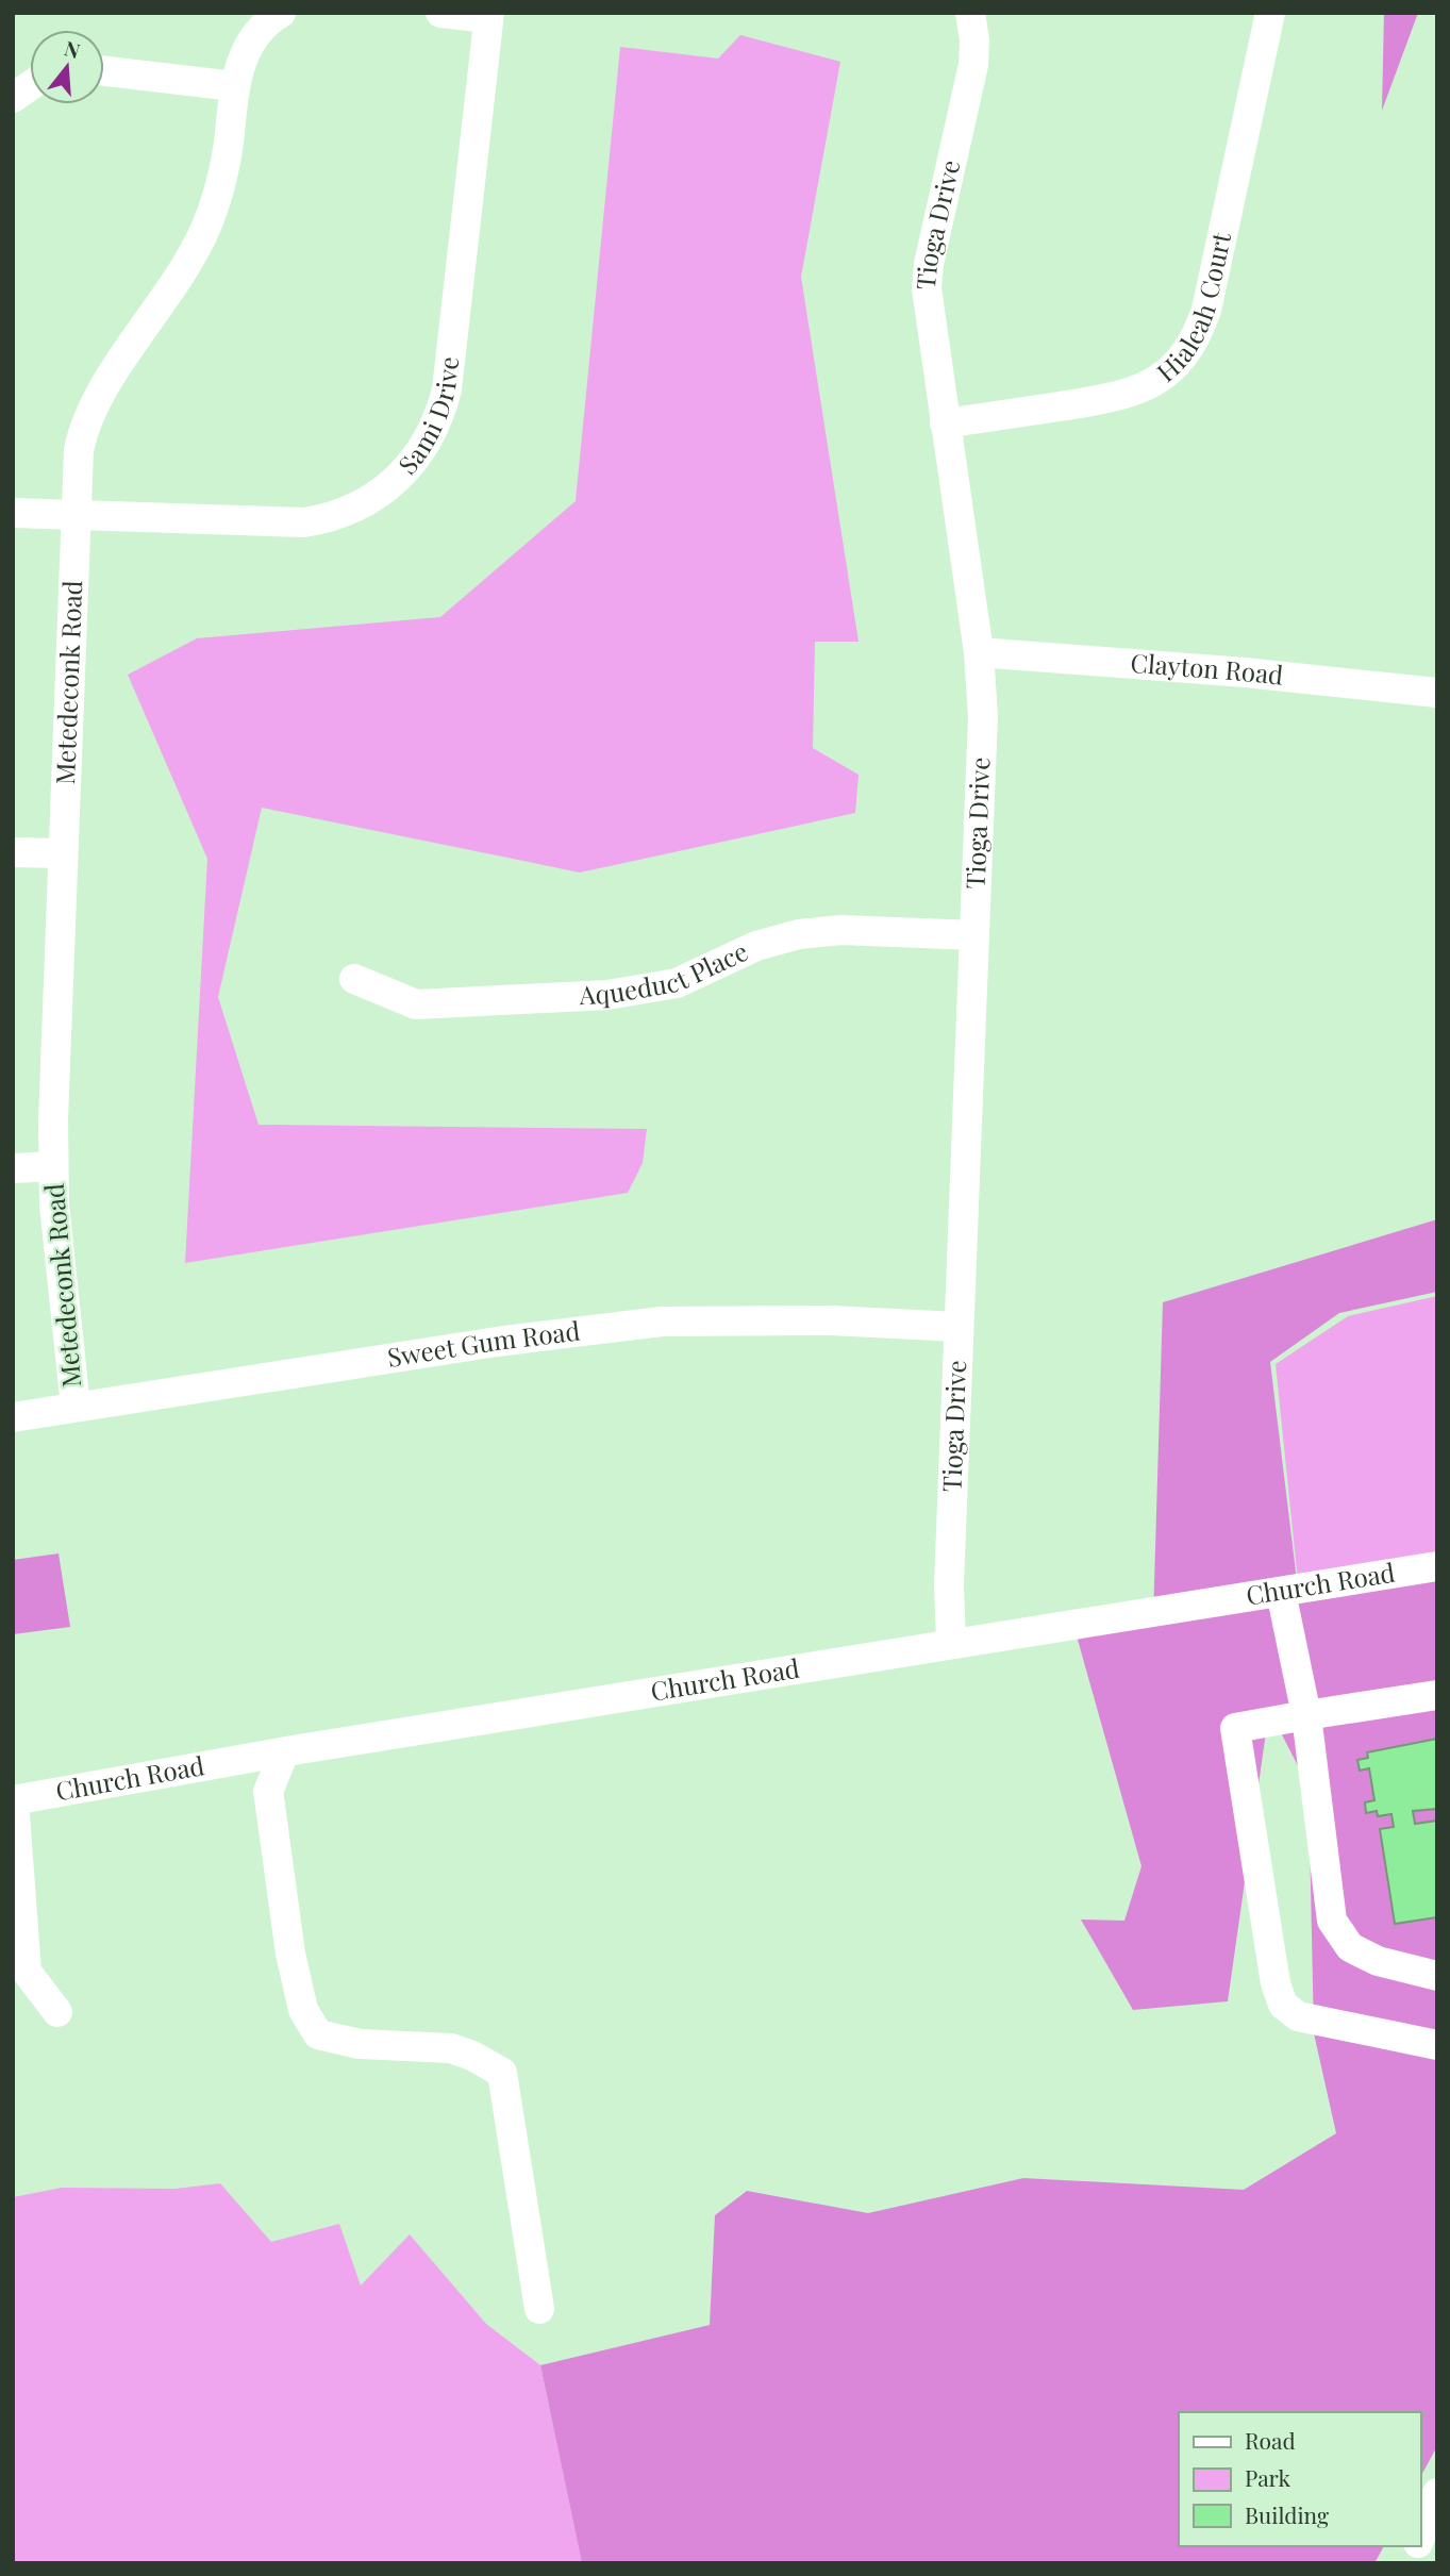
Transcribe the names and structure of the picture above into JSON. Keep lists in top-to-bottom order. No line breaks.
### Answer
{"streets":{"street":["Tioga Drive","Hialeah Court","Sami Drive","Clayton Road","Metedeconk Road","Aqueduct Place","Sweet Gum Road","Church Road"]},"crossings":[["Tioga Drive","Hialeah Court"],["Tioga Drive","Clayton Road"],["Tioga Drive","Aqueduct Place"],["Tioga Drive","Sweet Gum Road"],["Tioga Drive","Church Road"],["Sami Drive","Metedeconk Road"],["Metedeconk Road","Sweet Gum Road"]],"legend":["Road","Park","Building"],"north":"top"}
